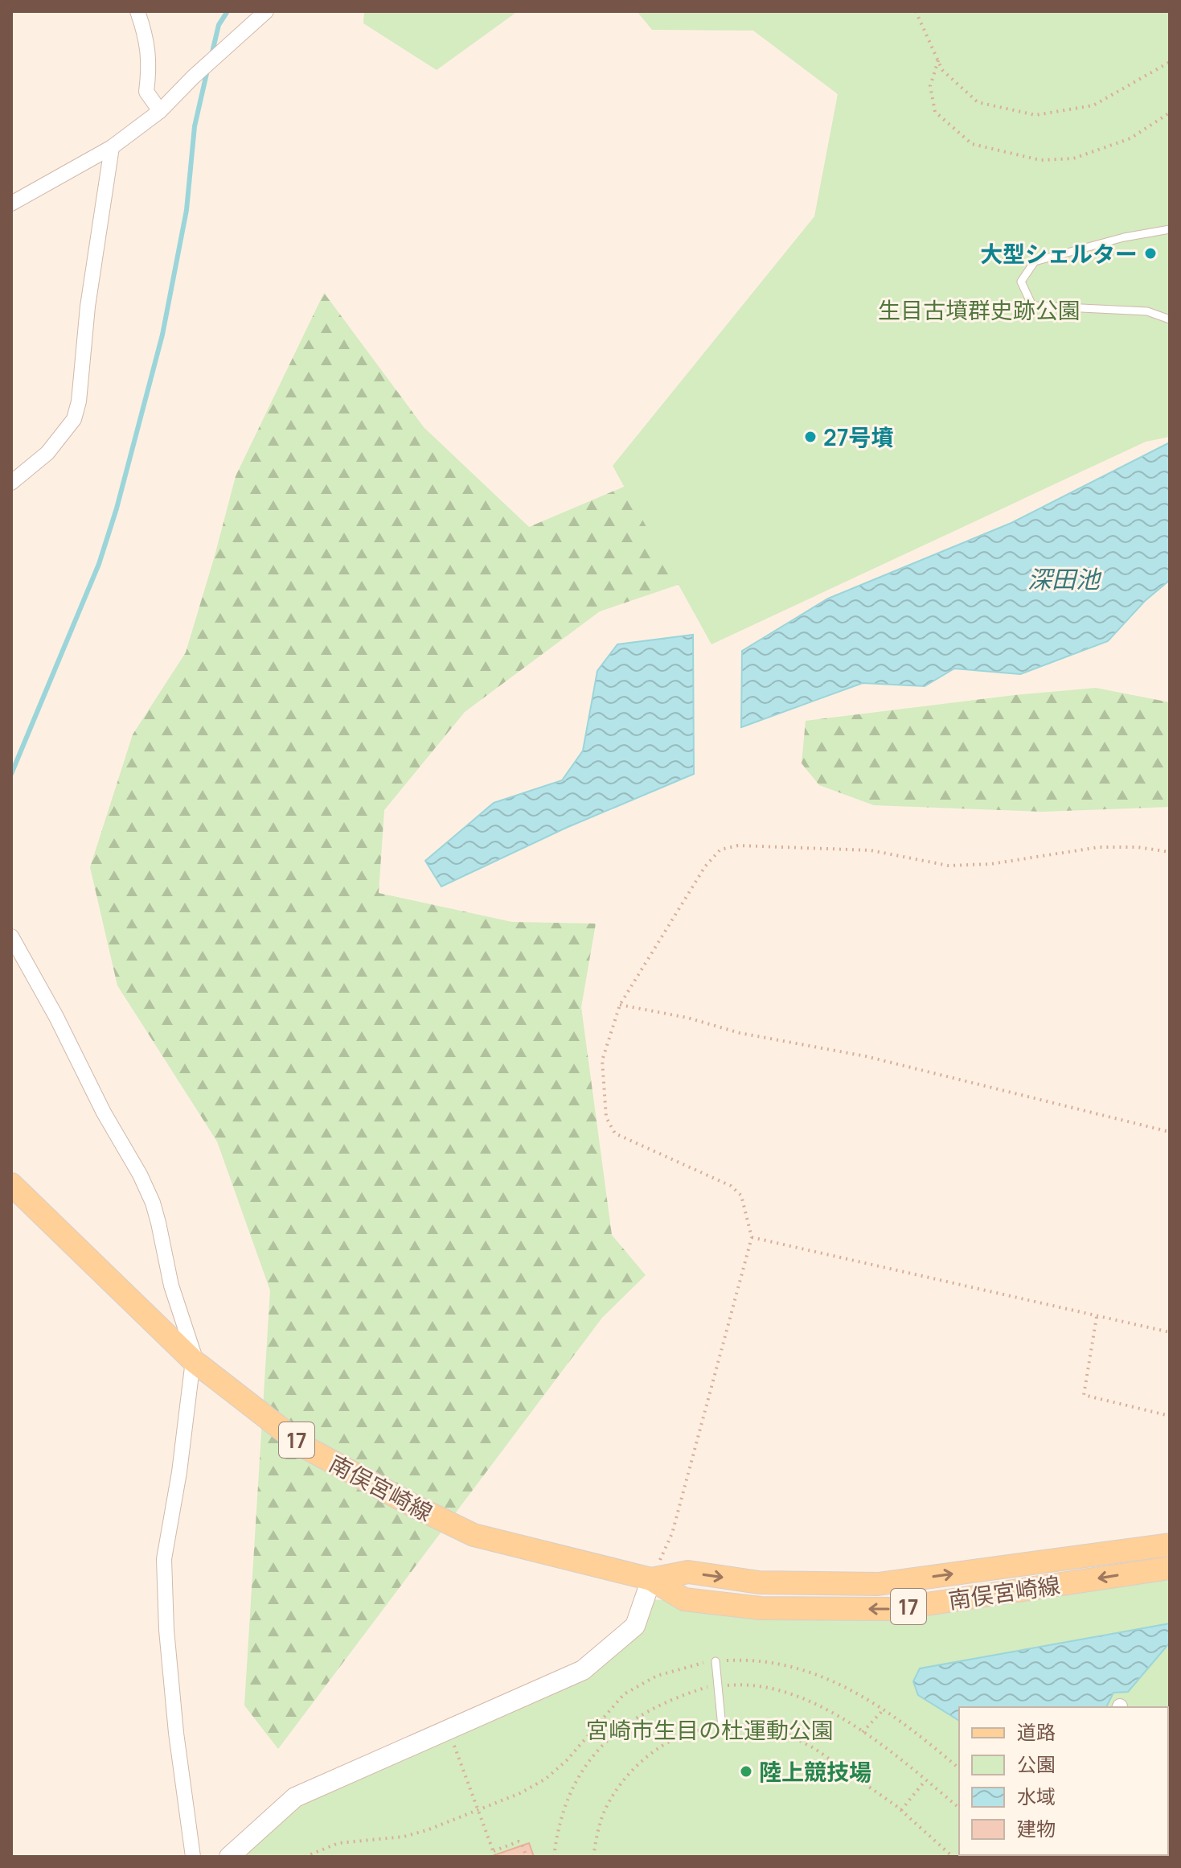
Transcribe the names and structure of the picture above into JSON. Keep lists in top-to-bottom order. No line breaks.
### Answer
{"streets":{"main road":["17","南俣宮崎線"]},"water":["深田池"],"parks":["生目古墳群史跡公園","宮崎市生目の杜運動公園"],"places":["大型シェルター","27号墳","陸上競技場"],"legend":["道路","公園","水域","建物"]}
